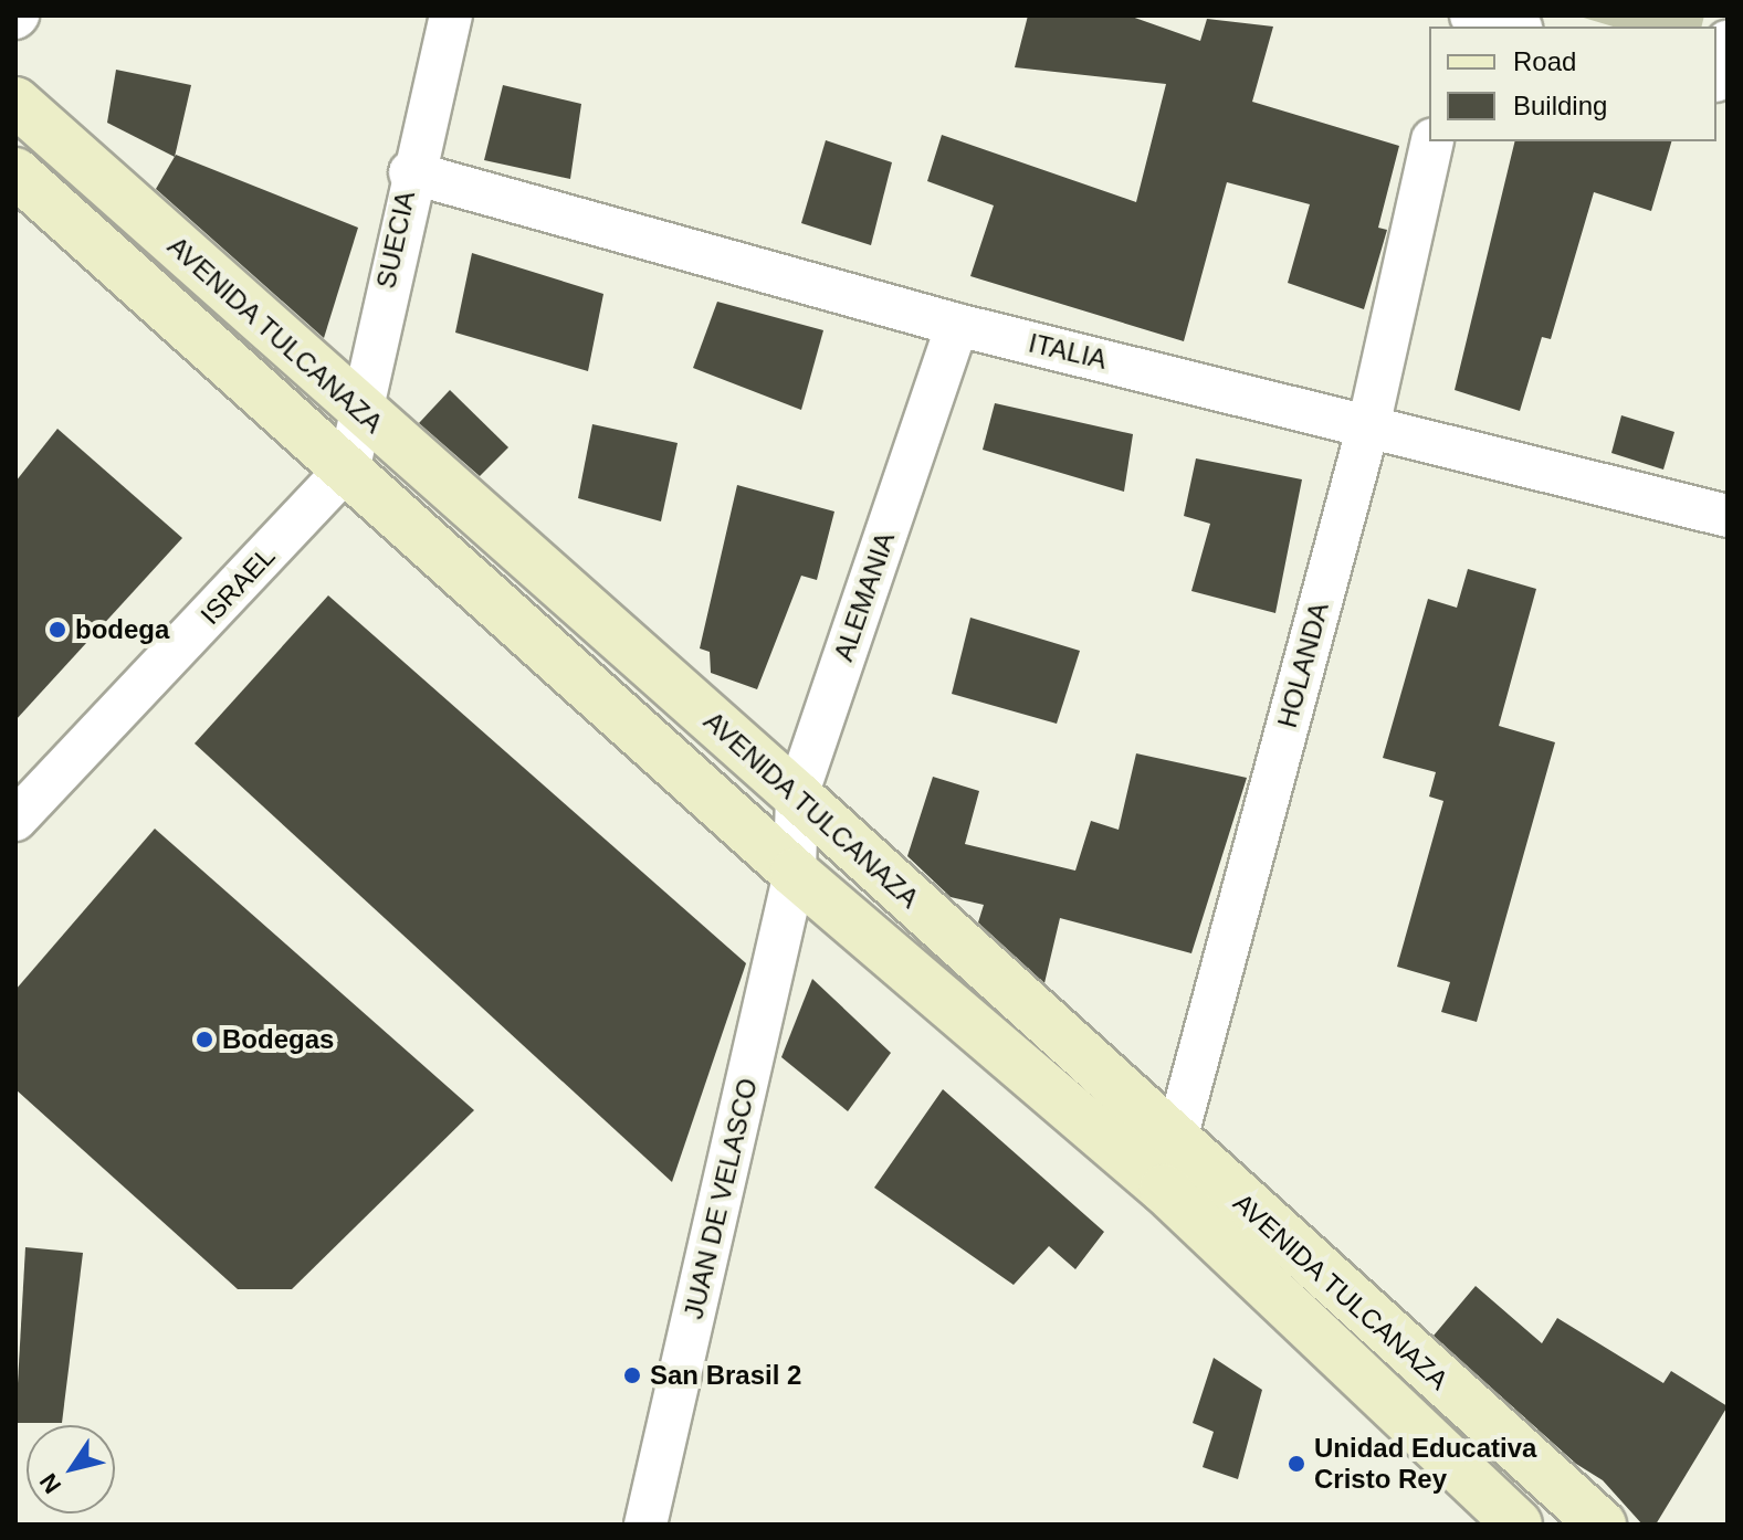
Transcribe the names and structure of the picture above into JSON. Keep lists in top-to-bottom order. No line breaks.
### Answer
{"streets":{"street":["SUECIA","AVENIDA TULCANAZA","ITALIA","ISRAEL","ALEMANIA","HOLANDA","JUAN DE VELASCO"]},"crossings":[["SUECIA","AVENIDA TULCANAZA"],["SUECIA","ITALIA"],["SUECIA","ISRAEL"],["AVENIDA TULCANAZA","ISRAEL"],["AVENIDA TULCANAZA","ALEMANIA"],["AVENIDA TULCANAZA","HOLANDA"],["AVENIDA TULCANAZA","JUAN DE VELASCO"],["ITALIA","ALEMANIA"],["ITALIA","HOLANDA"],["ALEMANIA","JUAN DE VELASCO"]],"places":["bodega","Bodegas","San Brasil 2","Unidad Educativa Cristo Rey"],"legend":["Road","Building"],"north":"bottom left"}
